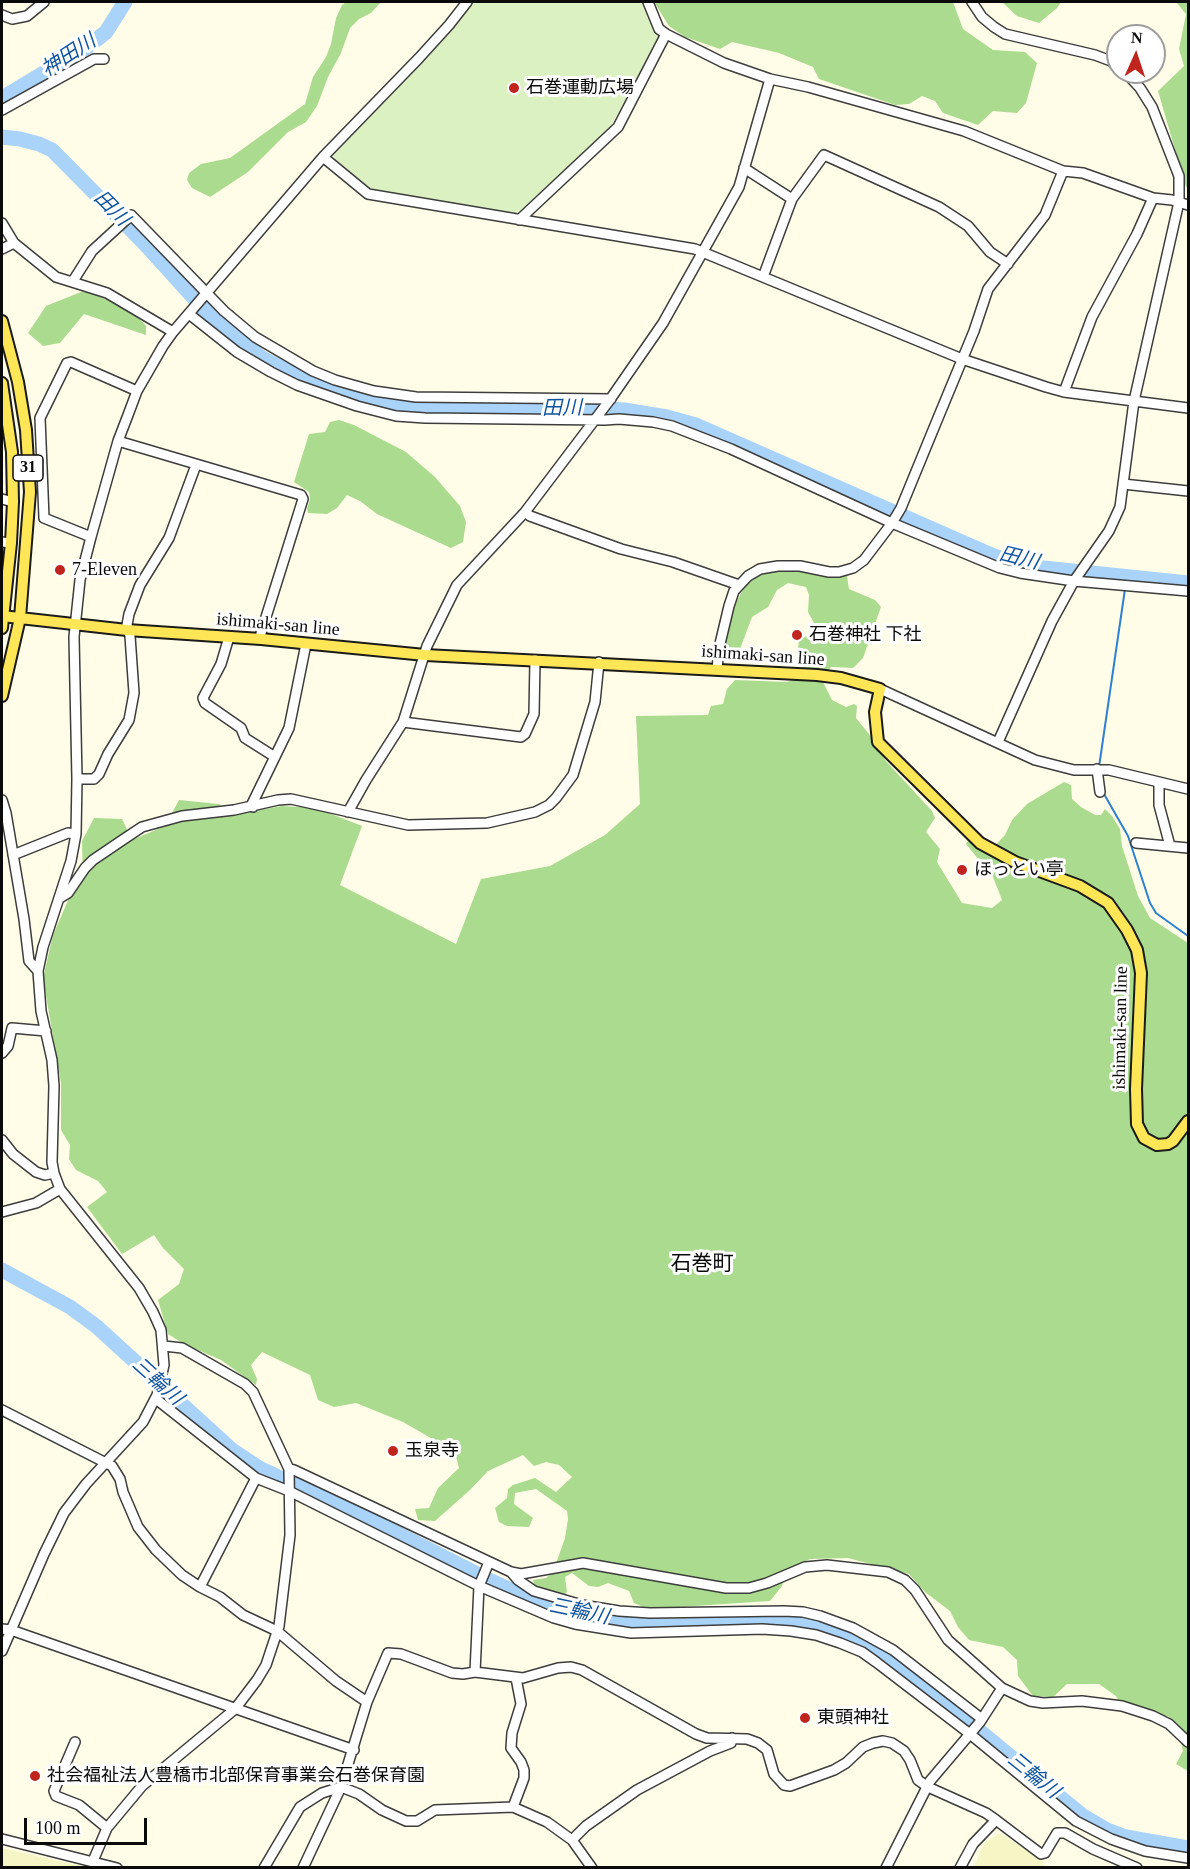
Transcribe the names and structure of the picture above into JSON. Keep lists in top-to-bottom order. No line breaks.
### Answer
{"streets":{"main road":["31","ishimaki-san line"]},"crossings":[["31","ishimaki-san line"]],"districts":["石巻町"],"water":["神田川","田川","三輪川"],"places":["石巻運動広場","7-Eleven","石巻神社 下社","ほっとい亭","玉泉寺","東頭神社","社会福祉法人豊橋市北部保育事業会石巻保育園"],"scale_bar":"100 m","north":"top"}
